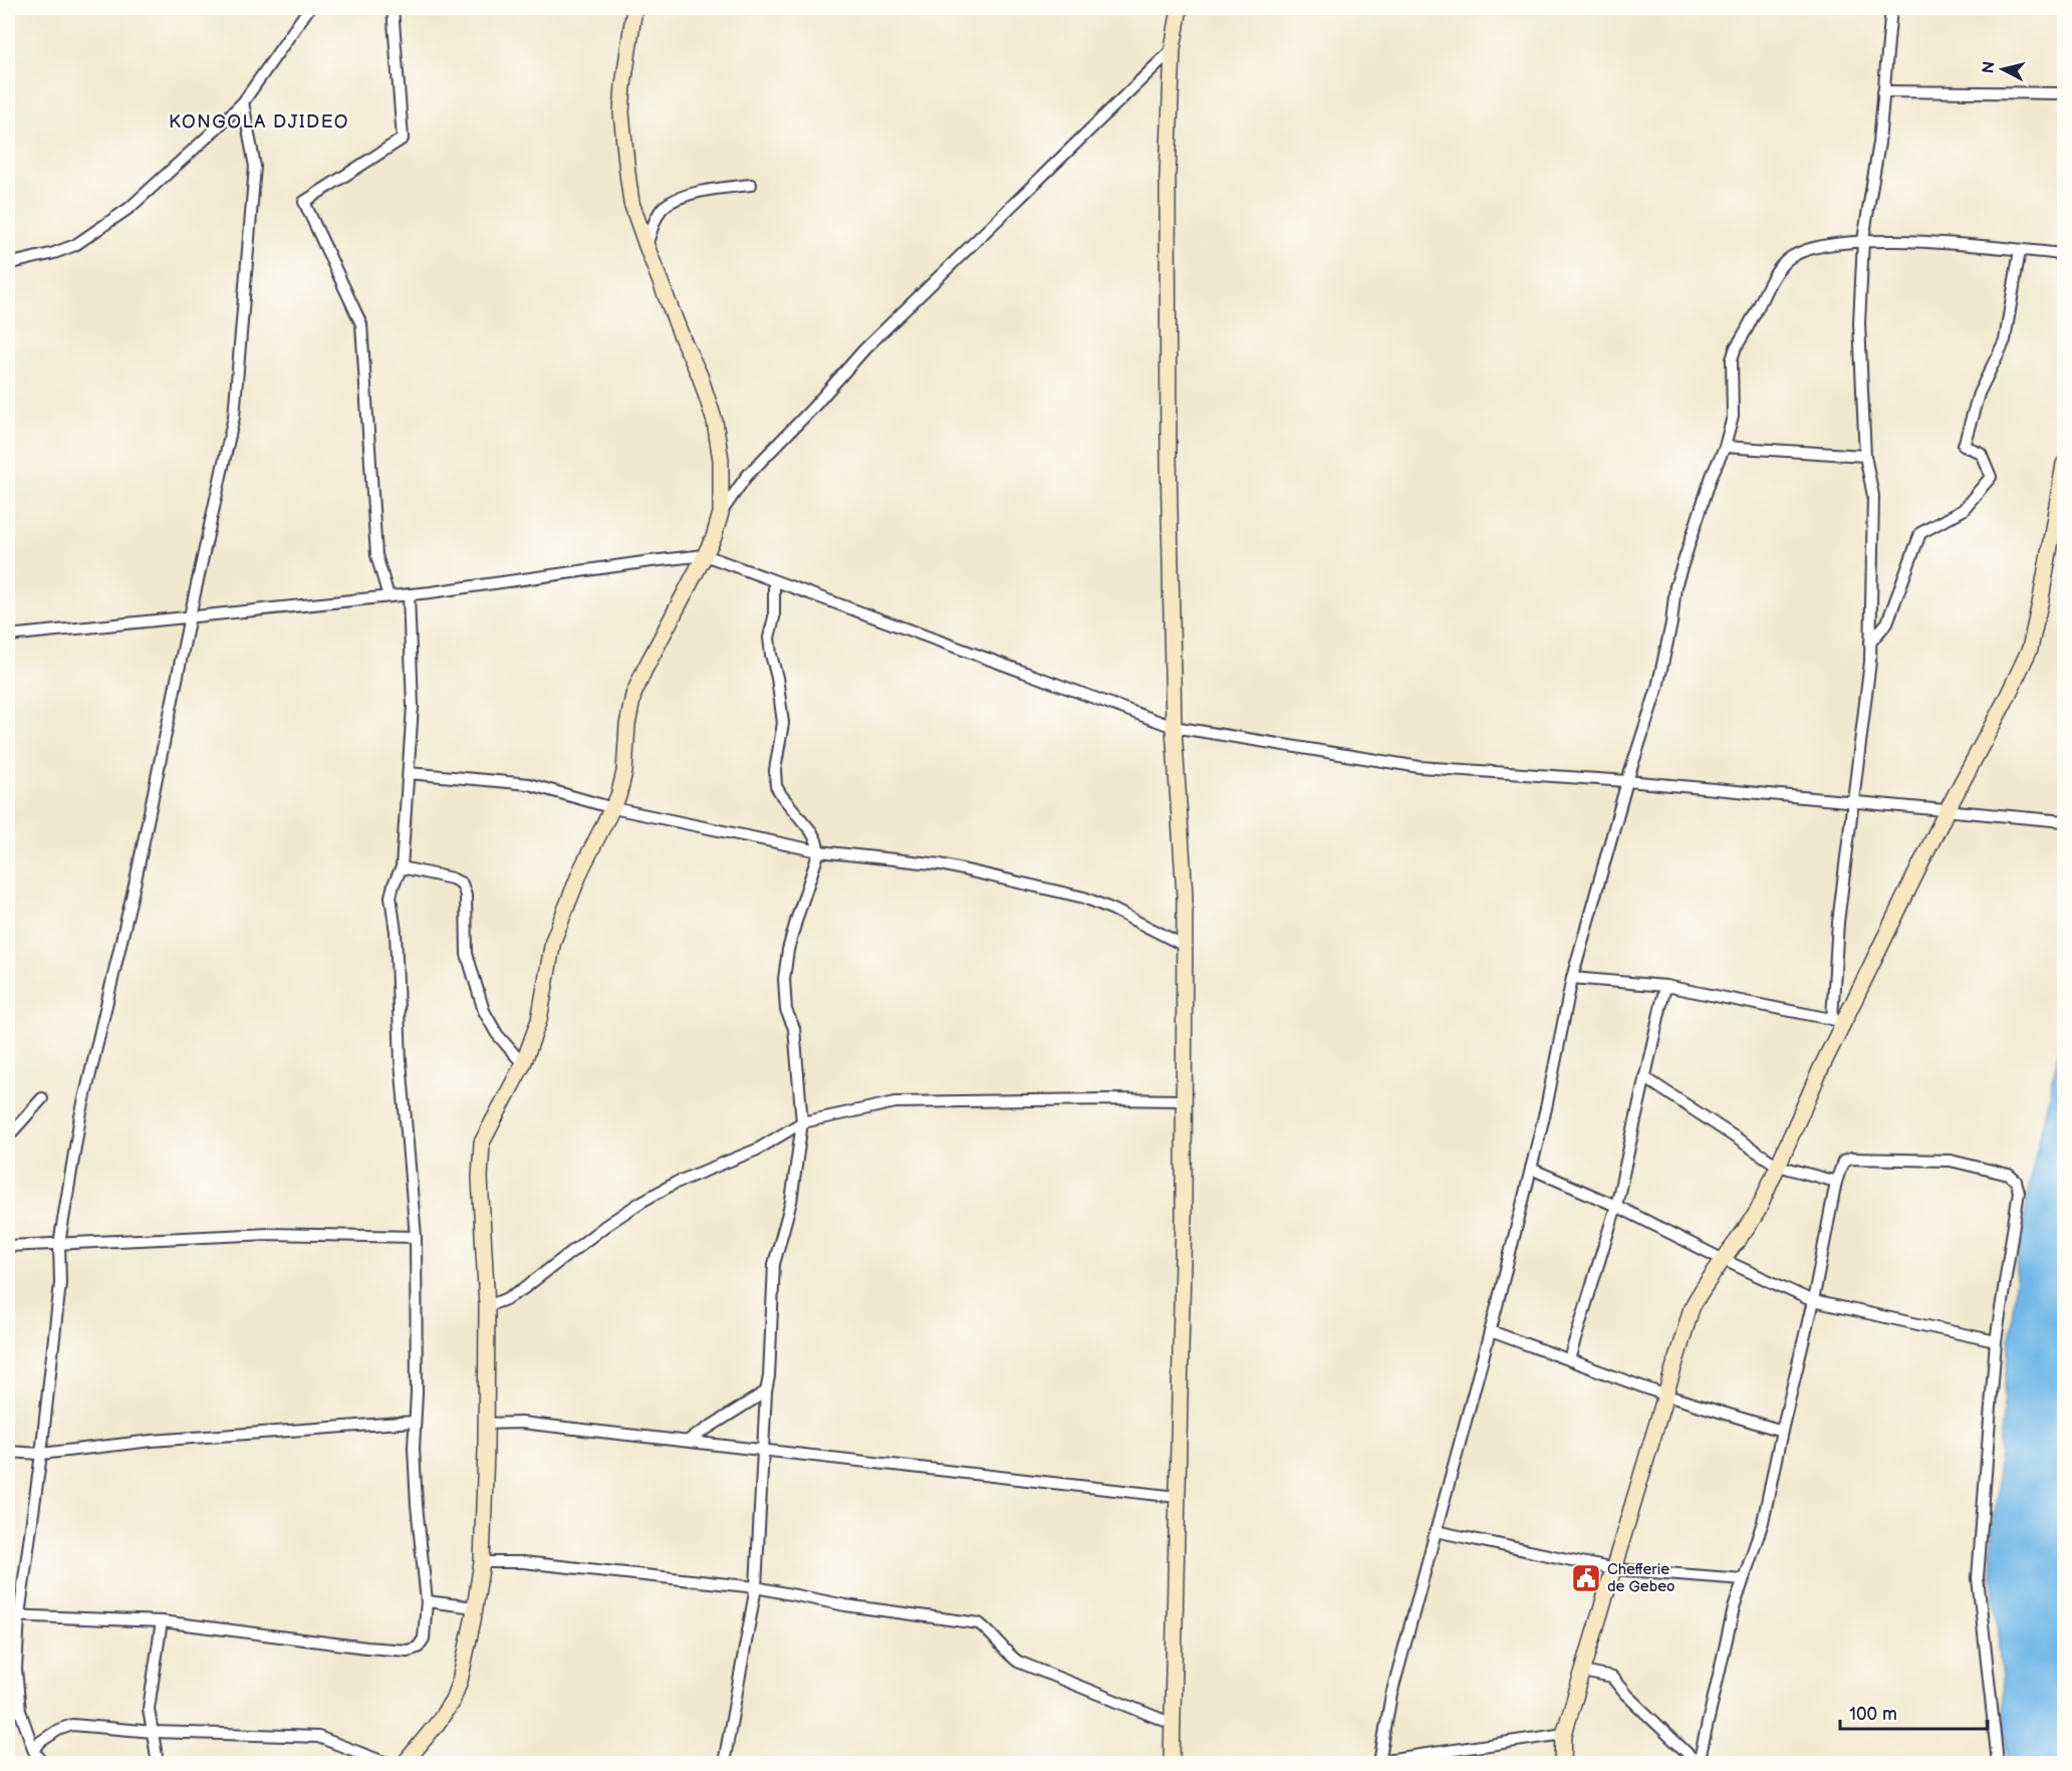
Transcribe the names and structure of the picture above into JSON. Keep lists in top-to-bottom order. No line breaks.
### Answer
{"districts":["KONGOLA DJIDEO"],"places":{"public building":["Chefferie de Gebeo"]},"scale_bar":"100 m","north":"left"}
